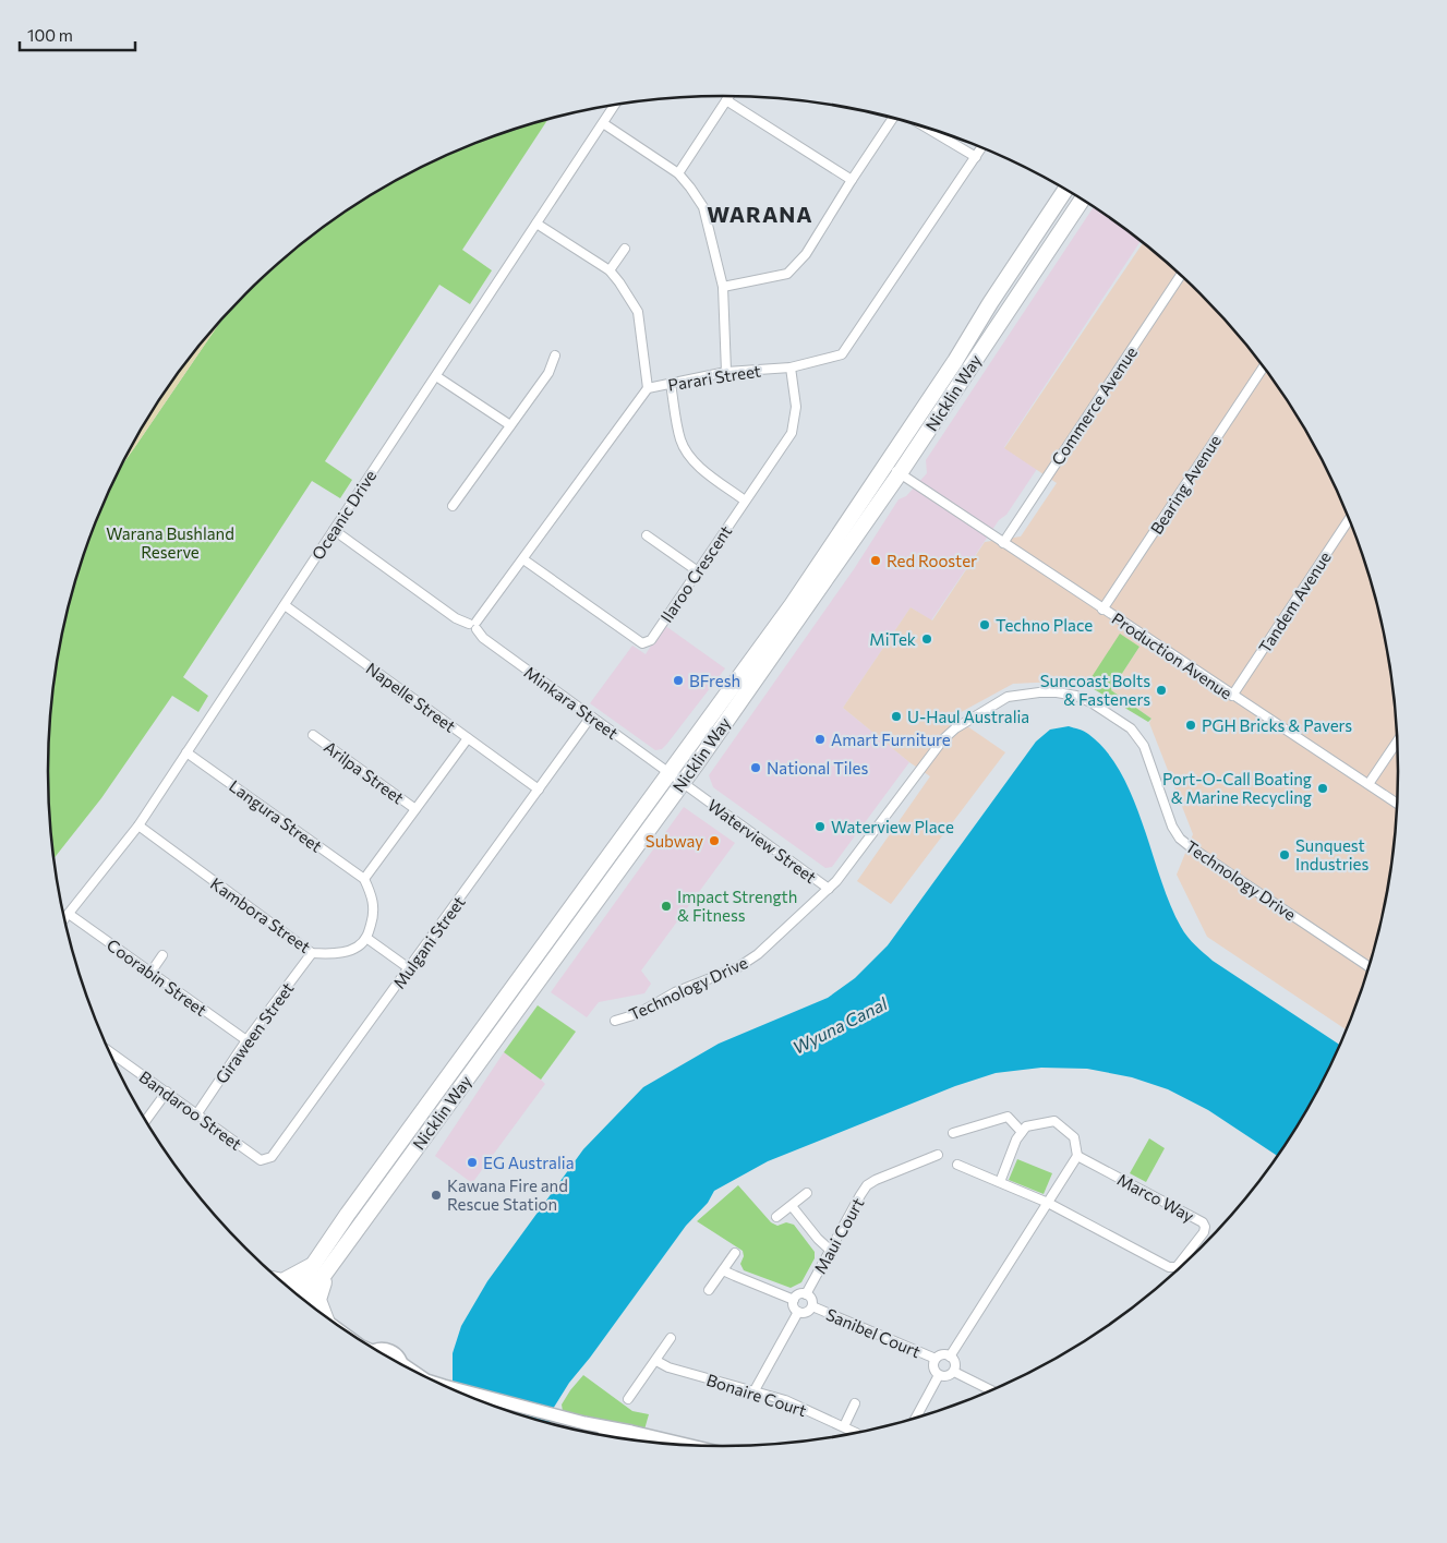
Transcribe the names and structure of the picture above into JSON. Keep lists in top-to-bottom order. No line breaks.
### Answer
{"streets":{"highway":["Nicklin Way"],"street":["Parari Street","Commerce Avenue","Bearing Avenue","Oceanic Drive","Ilaroo Crescent","Tandem Avenue","Production Avenue","Napelle Street","Minkara Street","Arilpa Street","Langura Street","Waterview Street","Technology Drive","Kambora Street","Mulgani Street","Coorabin Street","Giraween Street","Bandaroo Street","Marco Way","Maui Court","Sanibel Court","Bonaire Court"]},"crossings":[["Parari Street","Ilaroo Crescent"],["Parari Street","Minkara Street"],["Nicklin Way","Production Avenue"],["Nicklin Way","Minkara Street"],["Nicklin Way","Waterview Street"],["Commerce Avenue","Production Avenue"],["Bearing Avenue","Production Avenue"],["Oceanic Drive","Napelle Street"],["Oceanic Drive","Minkara Street"],["Oceanic Drive","Langura Street"],["Oceanic Drive","Kambora Street"],["Oceanic Drive","Coorabin Street"],["Tandem Avenue","Production Avenue"],["Napelle Street","Mulgani Street"],["Minkara Street","Waterview Street"],["Minkara Street","Mulgani Street"],["Waterview Street","Technology Drive"],["Kambora Street","Giraween Street"],["Mulgani Street","Bandaroo Street"],["Coorabin Street","Giraween Street"],["Giraween Street","Bandaroo Street"],["Maui Court","Sanibel Court"]],"districts":["WARANA"],"water":["Wyuna Canal"],"parks":["Warana Bushland Reserve"],"places":["Red Rooster","Techno Place","MiTek","BFresh","Suncoast Bolts & Fasteners","U-Haul Australia","PGH Bricks & Pavers","Amart Furniture","National Tiles","Port-O-Call Boating & Marine Recycling","Waterview Place","Subway","Sunquest Industries","Impact Strength & Fitness","EG Australia","Kawana Fire and Rescue Station"],"scale_bar":"100 m"}
